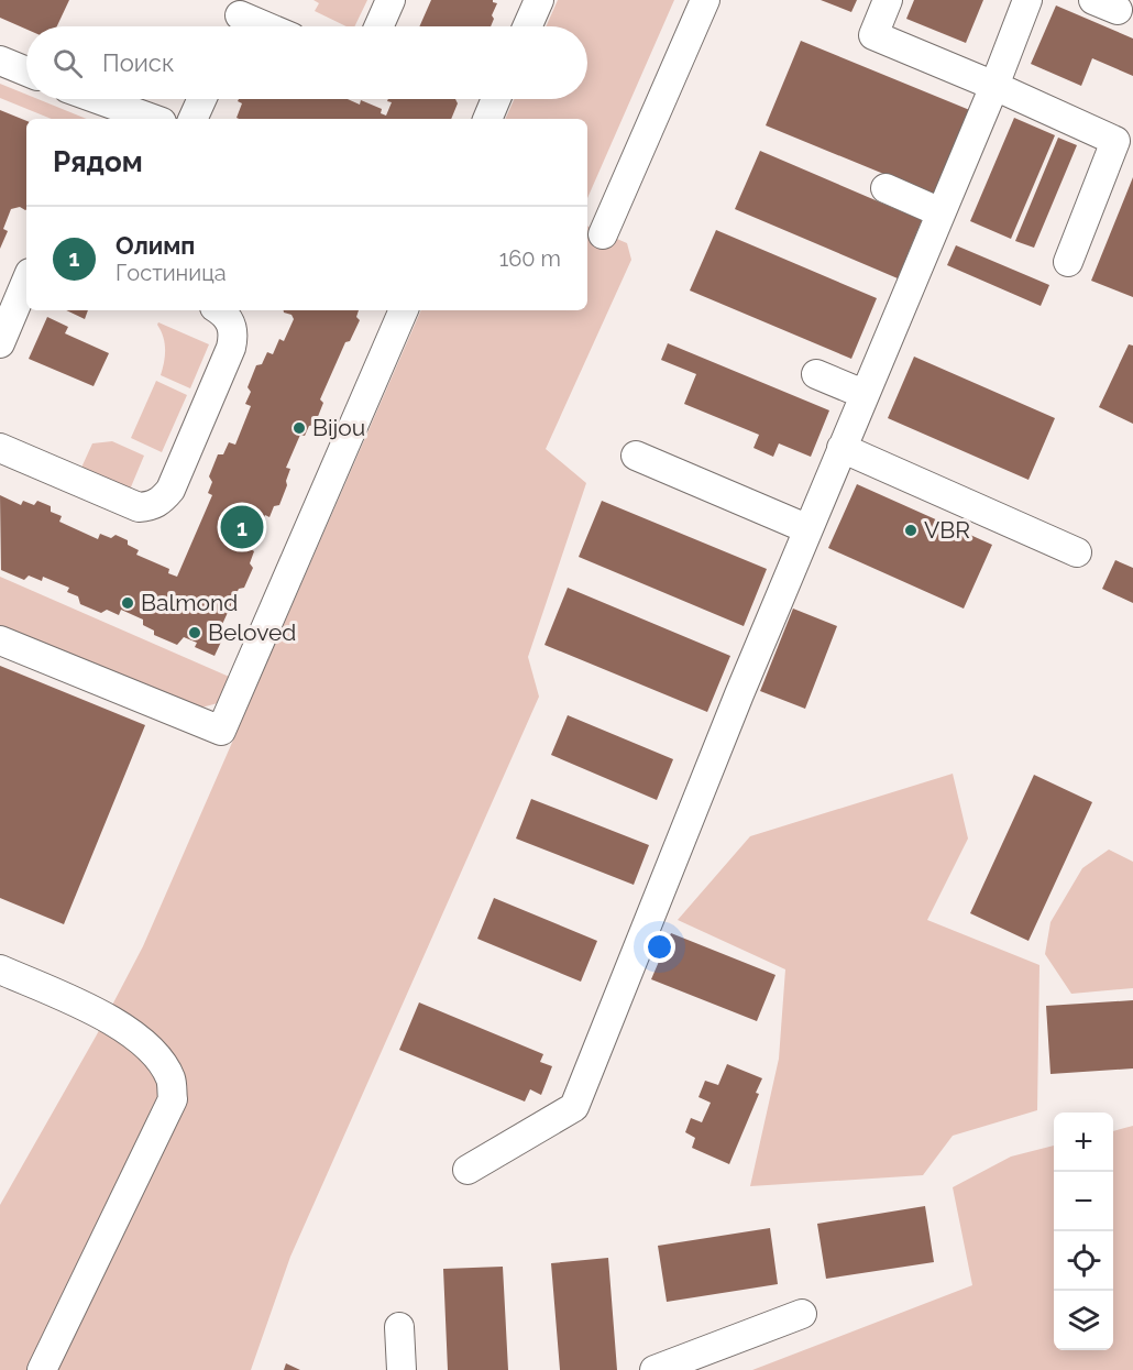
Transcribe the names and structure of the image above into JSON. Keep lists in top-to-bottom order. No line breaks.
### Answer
{"places":["Bijou","VBR","Balmond","Beloved"],"page":{"search":"Поиск","heading":"Рядом","list":[{"mark":"1","name":"Олимп","note":"Гостиница","value":"160 m"}],"pins":"1","map_buttons":["+","−"]}}
